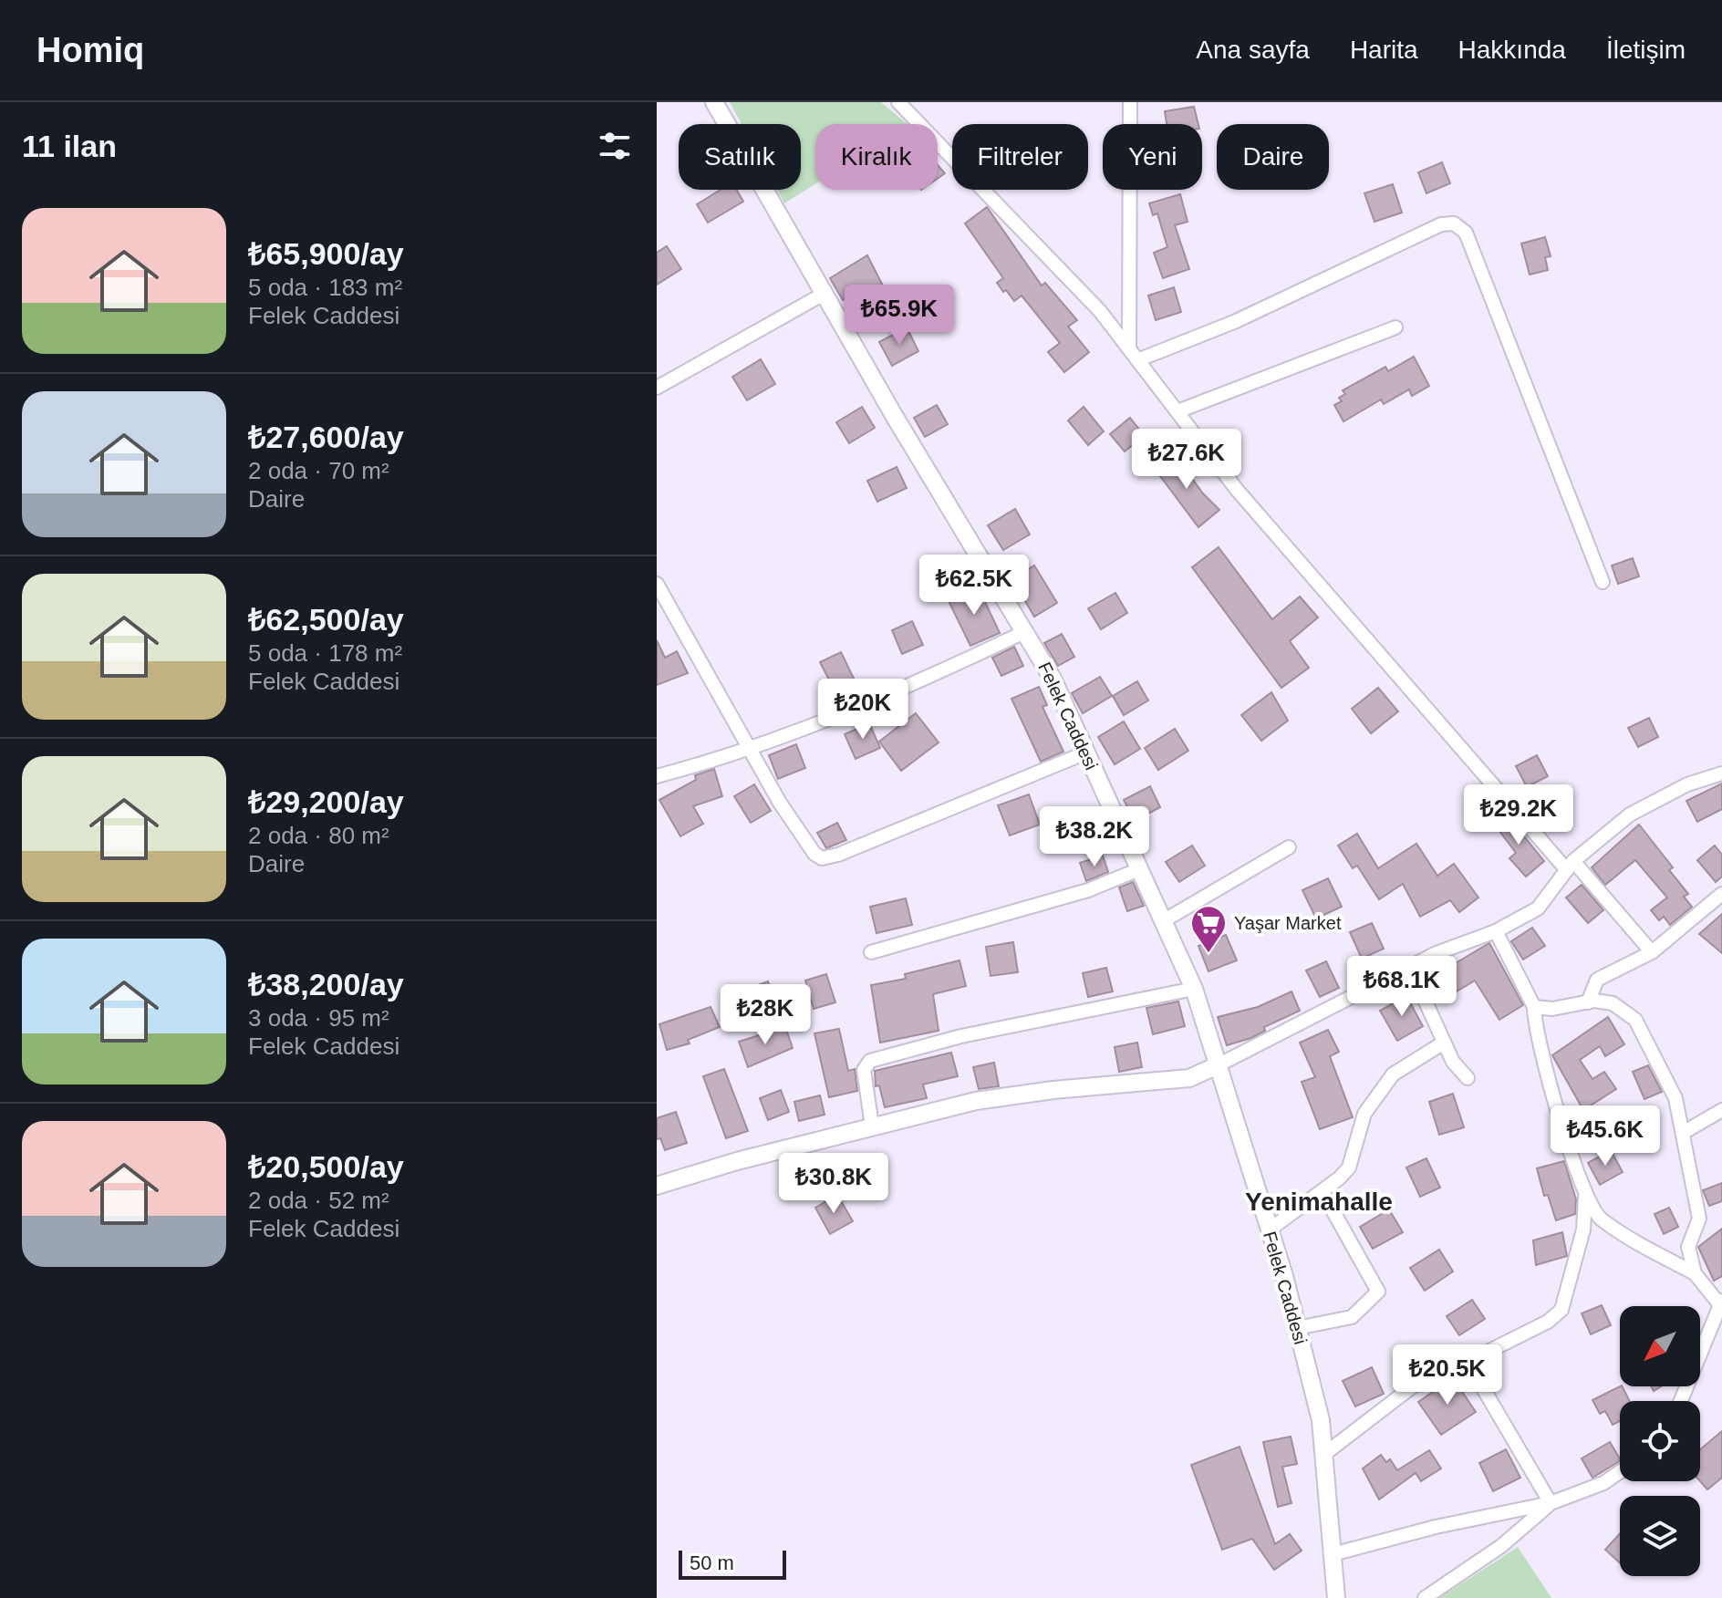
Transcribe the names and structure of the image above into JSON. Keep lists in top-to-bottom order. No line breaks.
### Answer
{"streets":{"street":["Felek Caddesi"]},"districts":["Yenimahalle"],"places":{"supermarket":["Yaşar Market"]},"scale_bar":"50 m","north":"bottom left","page":{"header":"Homiq","nav":["Ana sayfa","Harita","Hakkında","İletişim"],"heading":"11 ilan","chip":["Satılık","Kiralık","Filtreler","Yeni","Daire"],"list":[{"name":"₺65,900/ay","note":"5 oda · 183 m² · Felek Caddesi"},{"name":"₺27,600/ay","note":"2 oda · 70 m² · Daire"},{"name":"₺62,500/ay","note":"5 oda · 178 m² · Felek Caddesi"},{"name":"₺29,200/ay","note":"2 oda · 80 m² · Daire"},{"name":"₺38,200/ay","note":"3 oda · 95 m² · Felek Caddesi"},{"name":"₺20,500/ay","note":"2 oda · 52 m² · Felek Caddesi"}],"price":["₺65.9K","₺27.6K","₺62.5K","₺20K","₺29.2K","₺38.2K","₺68.1K","₺28K","₺45.6K","₺30.8K","₺20.5K"],"scale":"50 m"}}
